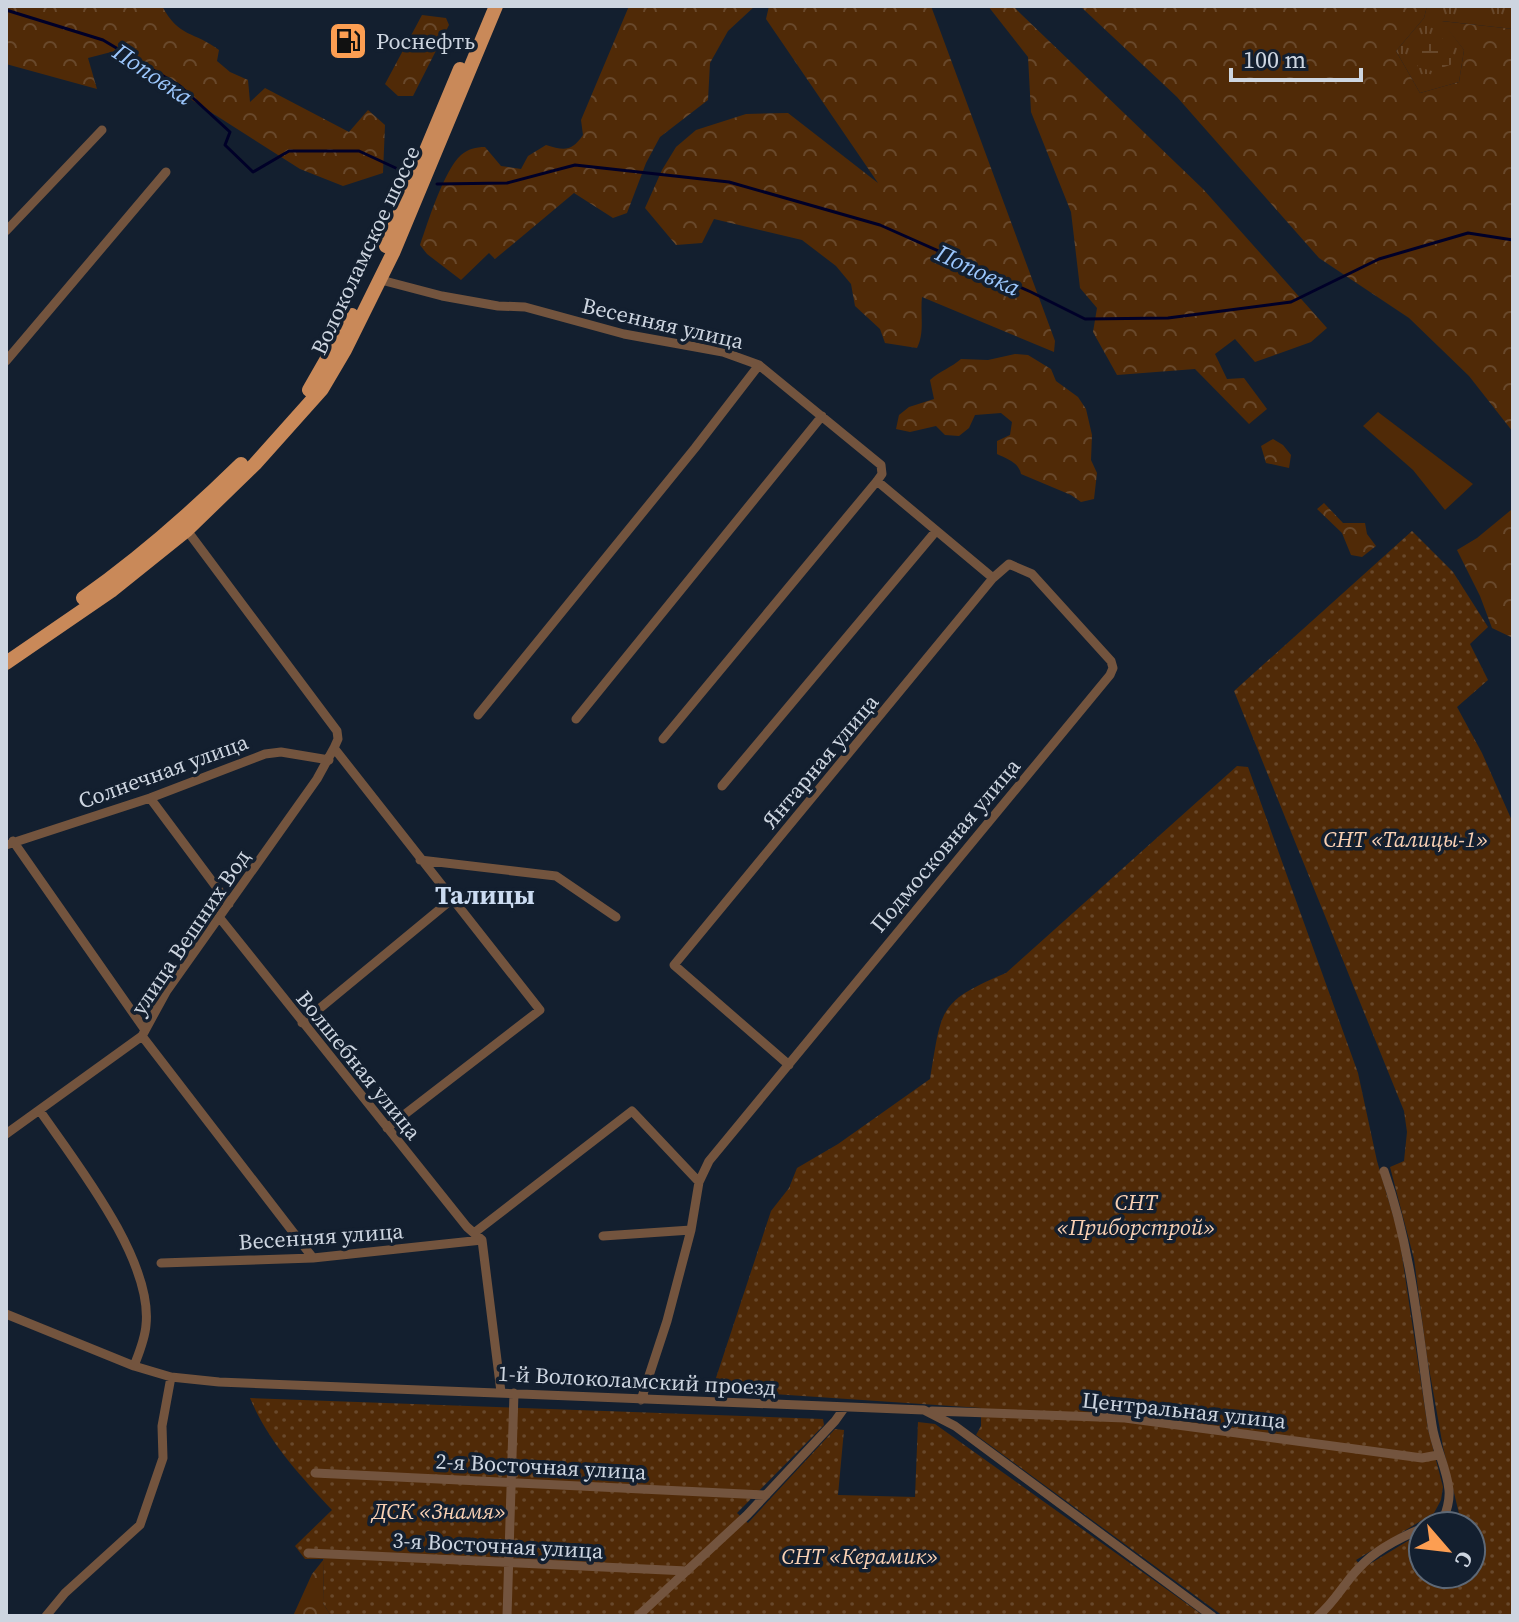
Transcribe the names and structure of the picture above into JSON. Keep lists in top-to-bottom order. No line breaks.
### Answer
{"streets":{"main road":["Волоколамское шоссе"],"street":["Весенняя улица","Янтарная улица","Солнечная улица","Подмосковная улица","улица Вешних Вод","Волшебная улица","1-й Волоколамский проезд","Центральная улица","2-я Восточная улица","3-я Восточная улица"]},"crossings":[["Волоколамское шоссе","Весенняя улица"],["Волоколамское шоссе","улица Вешних Вод"],["Весенняя улица","Янтарная улица"],["Весенняя улица","Солнечная улица"],["Весенняя улица","Подмосковная улица"],["Весенняя улица","Волшебная улица"],["Янтарная улица","Подмосковная улица"],["Солнечная улица","улица Вешних Вод"],["улица Вешних Вод","Волшебная улица"],["1-й Волоколамский проезд","Центральная улица"]],"districts":["Талицы"],"water":["Поповка"],"parks":["СНТ «Талицы-1»","СНТ «Приборстрой»","ДСК «Знамя»","СНТ «Керамик»"],"places":{"fuel station":["Роснефть"]},"scale_bar":"100 m","north":"bottom right"}
